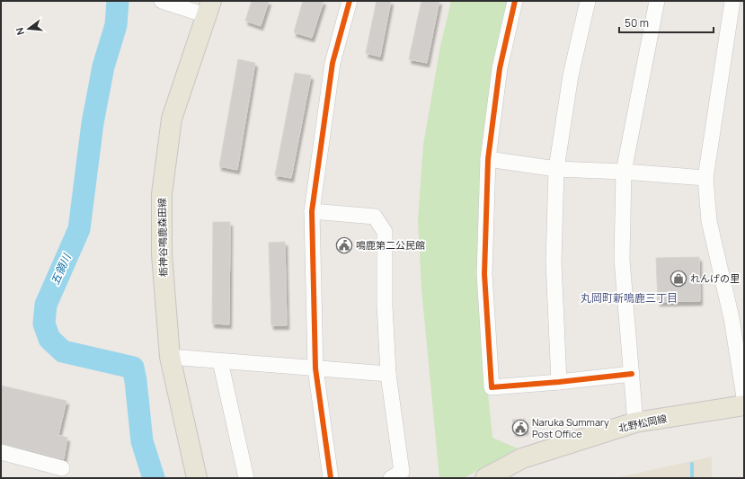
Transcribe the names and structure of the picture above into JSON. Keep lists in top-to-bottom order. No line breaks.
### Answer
{"streets":{"main road":["栃神谷鳴鹿森田線","北野松岡線"]},"districts":["丸岡町新鳴鹿三丁目"],"water":["五領川"],"places":{"public building":["鳴鹿第二公民館","Naruka Summary Post Office"],"shop":["れんげの里"]},"scale_bar":"50 m","north":"left"}
